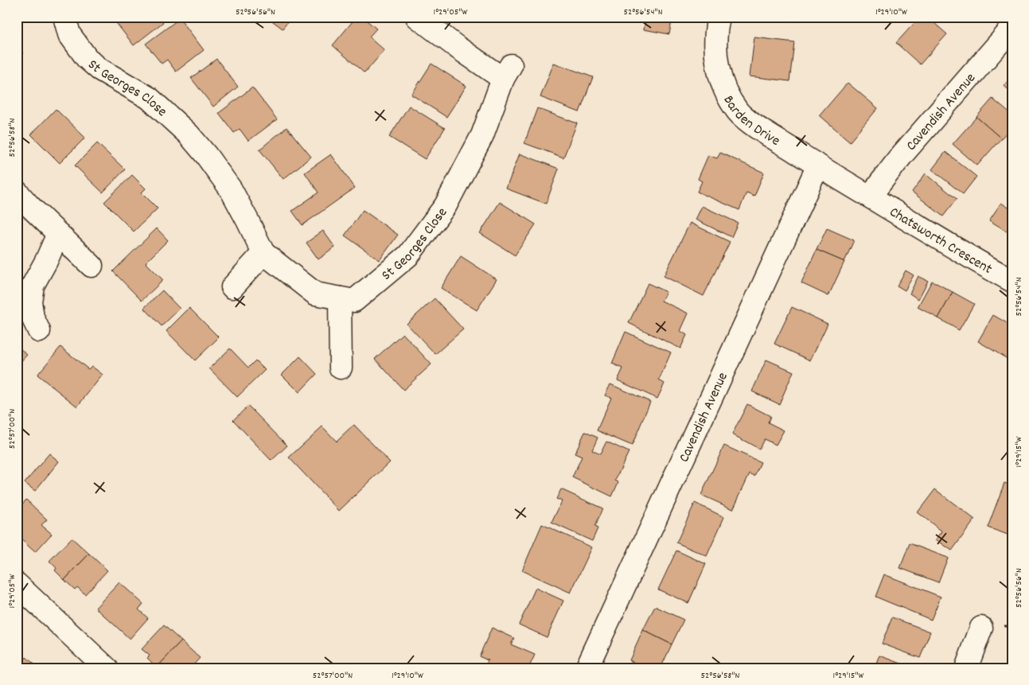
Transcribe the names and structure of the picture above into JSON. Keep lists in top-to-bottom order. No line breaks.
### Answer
{"streets":{"street":["St Georges Close","Cavendish Avenue","Barden Drive","Chatsworth Crescent"]},"crossings":[["Cavendish Avenue","Barden Drive"],["Cavendish Avenue","Chatsworth Crescent"],["Barden Drive","Chatsworth Crescent"]],"coordinates":["52°56'56\"N","1°29'05\"W","52°56'54\"N","1°29'10\"W","52°56'58\"N","52°57'00\"N","1°29'15\"W"]}
